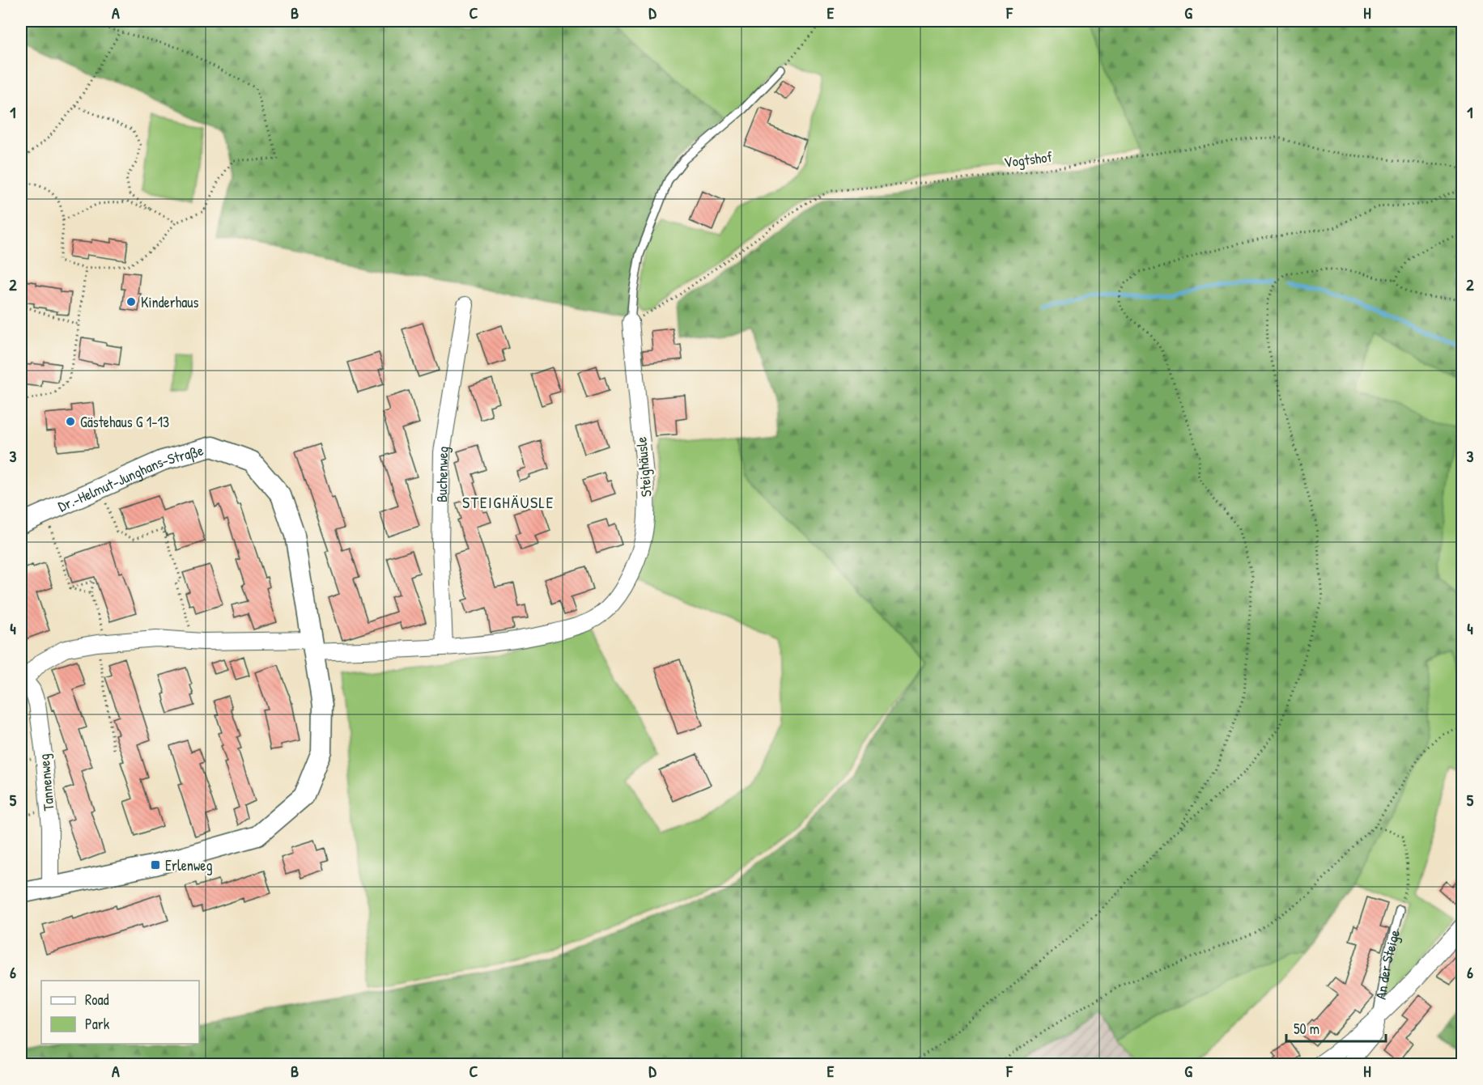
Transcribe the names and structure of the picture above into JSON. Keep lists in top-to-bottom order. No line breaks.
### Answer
{"streets":{"street":["Steighäusle","Buchenweg","Dr.-Helmut-Junghans-Straße","Tannenweg","An der Steige"],"path":["Vogtshof"]},"crossings":[["Vogtshof","Steighäusle"],["Steighäusle","Buchenweg"],["Steighäusle","Dr.-Helmut-Junghans-Straße"],["Dr.-Helmut-Junghans-Straße","Tannenweg"]],"districts":["STEIGHÄUSLE"],"places":{"other":["Kinderhaus","Gästehaus G 1-13"],"transit":["Erlenweg"]},"legend":["Road","Park"],"scale_bar":"50 m","grid":{"columns":["A","B","C","D","E","F","G","H"],"rows":["1","2","3","4","5","6"]}}
